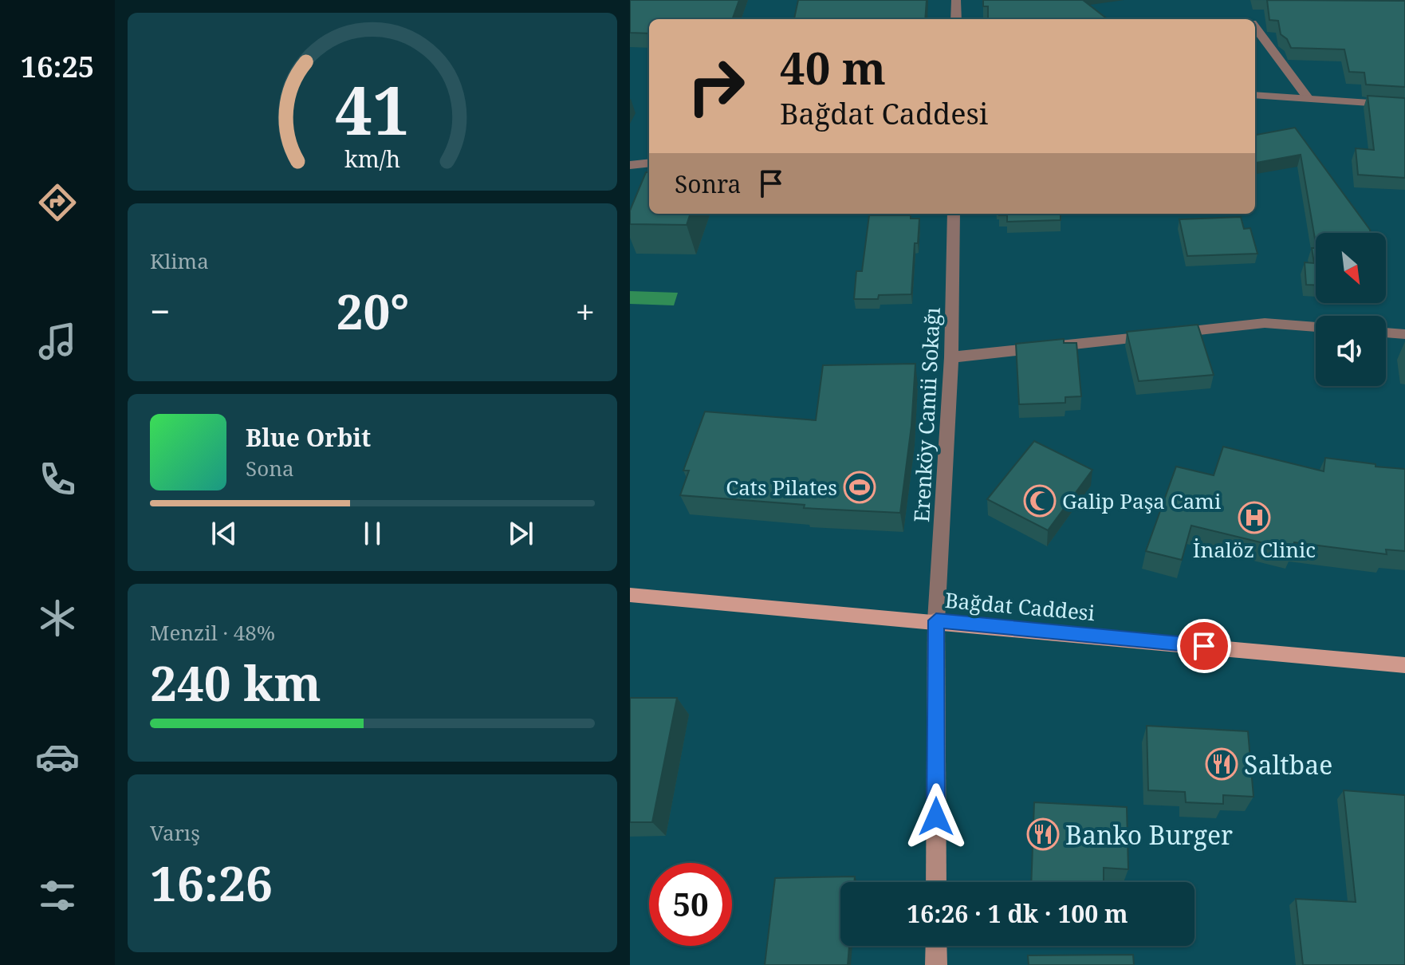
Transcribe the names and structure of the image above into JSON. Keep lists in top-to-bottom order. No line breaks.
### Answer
{"streets":{"main road":["Bağdat Caddesi"],"street":["Erenköy Camii Sokağı"]},"crossings":[["Erenköy Camii Sokağı","Bağdat Caddesi"]],"places":{"sports":["Cats Pilates"],"mosque":["Galip Paşa Cami"],"hospital":["İnalöz Clinic"],"restaurant":["Saltbae","Banko Burger"]},"north":"bottom right","page":{"tabs":"16:25","turn":["40 m","Bağdat Caddesi"],"then":"Sonra","tile":["Klima",["Menzil · 48%","240 km"],["Varış","16:26"]],"heat":["−","20°","+"],"song":["Blue Orbit","Sona"],"limit":"50","trip":"16:26 · 1 dk · 100 m","gauge":["41","km/h"]}}
